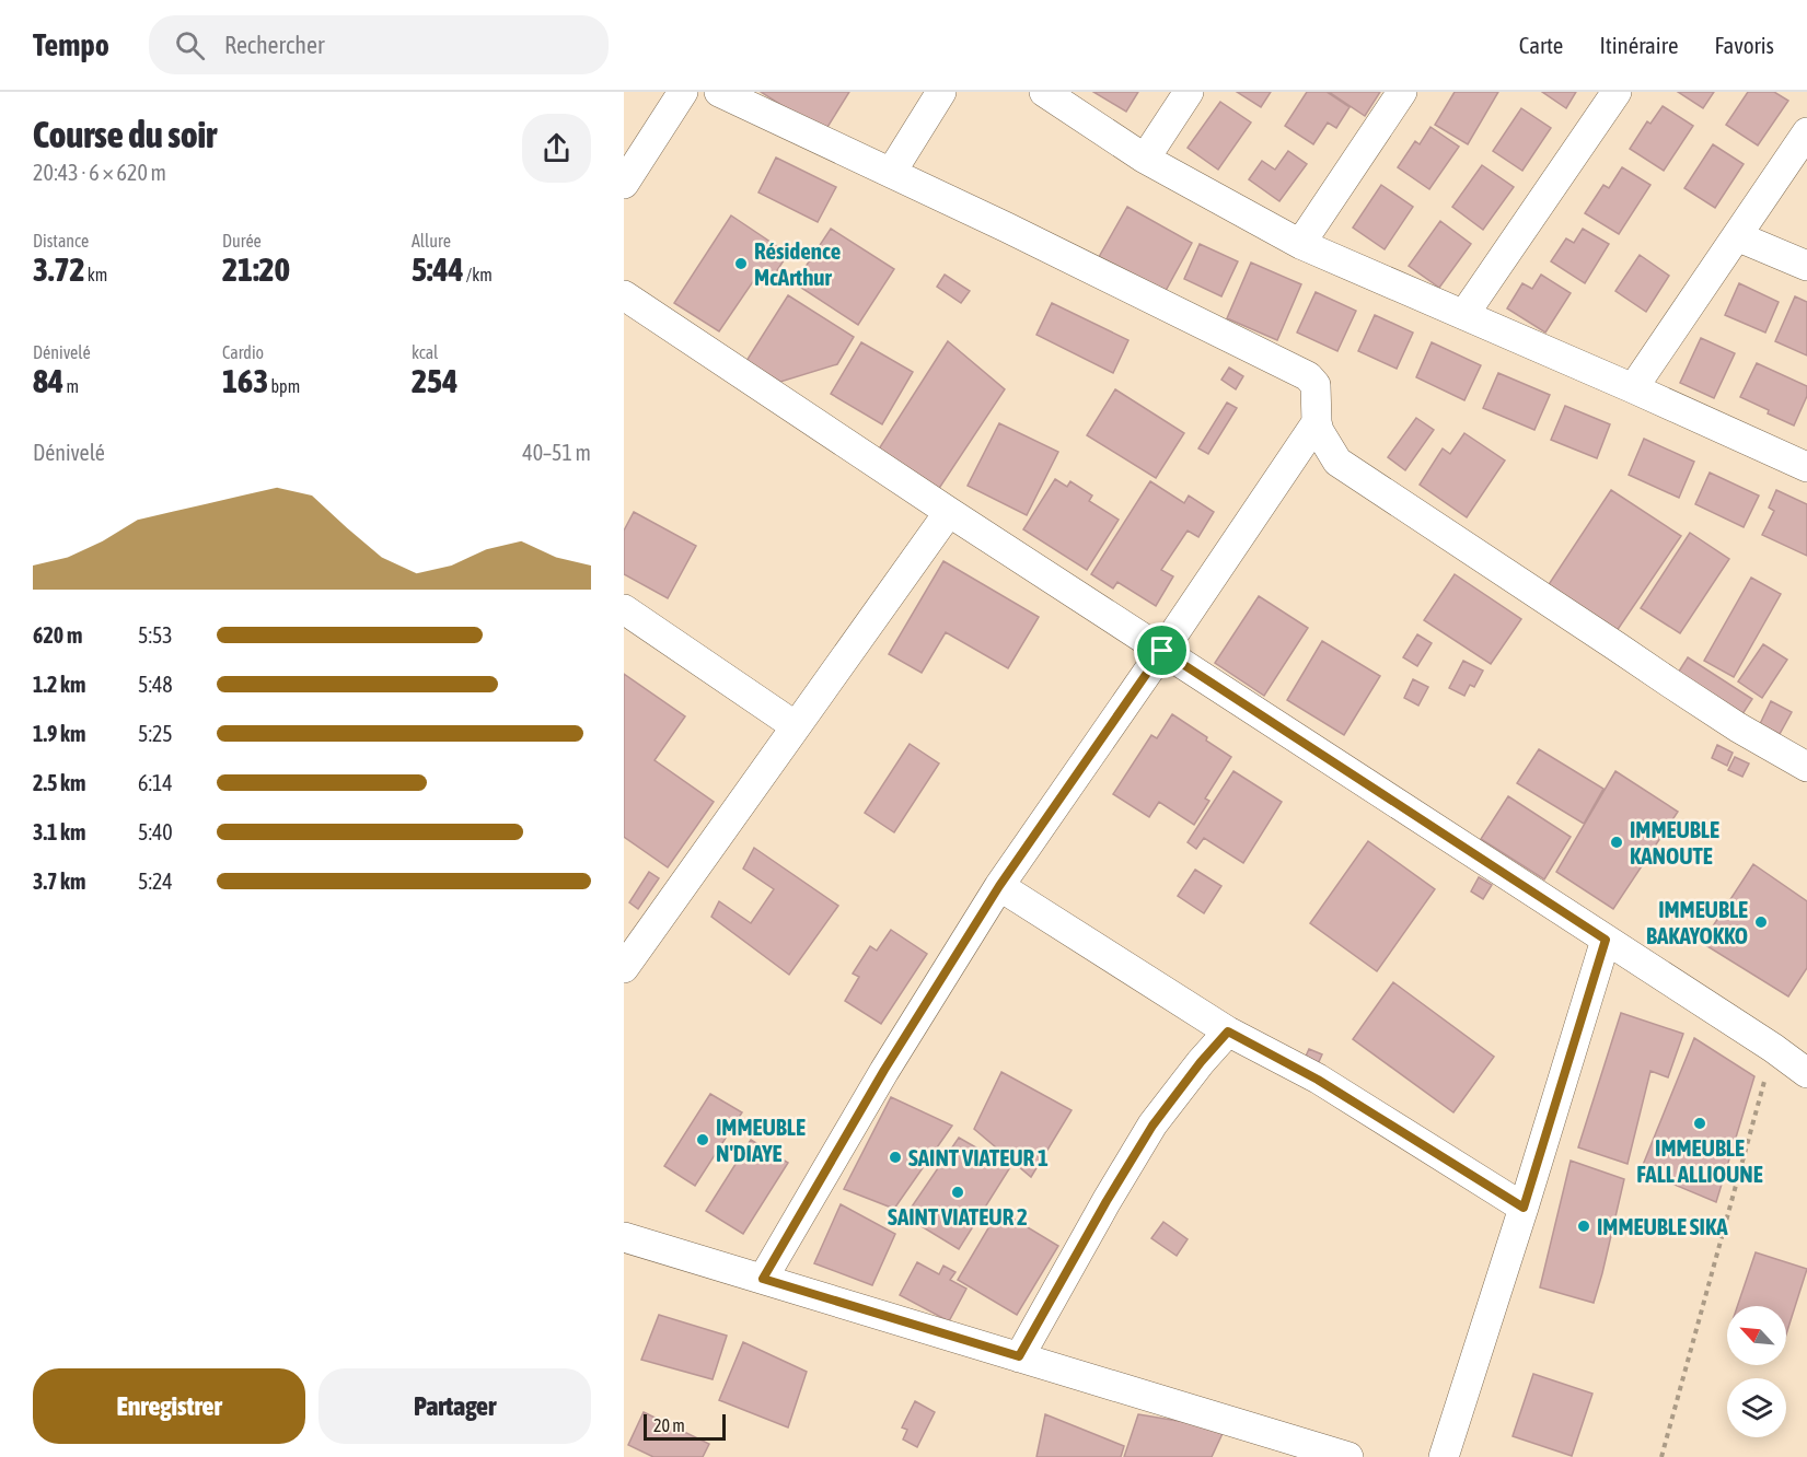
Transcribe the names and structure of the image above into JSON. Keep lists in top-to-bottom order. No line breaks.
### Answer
{"places":["Résidence McArthur","IMMEUBLE KANOUTE","IMMEUBLE BAKAYOKKO","IMMEUBLE FALL ALLIOUNE","IMMEUBLE N'DIAYE","SAINT VIATEUR 1","SAINT VIATEUR 2","IMMEUBLE SIKA"],"scale_bar":"20 m","north":"top left","page":{"header":"Tempo","search":"Rechercher","nav":["Carte","Itinéraire","Favoris"],"heading":["Course du soir","20:43 · 6 × 620 m"],"stats":[["Distance","3.72 km"],["Durée","21:20"],["Allure","5:44 /km"],["Dénivelé","84 m"],["Cardio","163 bpm"],["kcal","254"]],"chart":["Dénivelé","40–51 m"],"list":[{"name":"620 m","note":"5:53"},{"name":"1.2 km","note":"5:48"},{"name":"1.9 km","note":"5:25"},{"name":"2.5 km","note":"6:14"},{"name":"3.1 km","note":"5:40"},{"name":"3.7 km","note":"5:24"}],"buttons":["Enregistrer","Partager"],"scale":"20 m"}}
